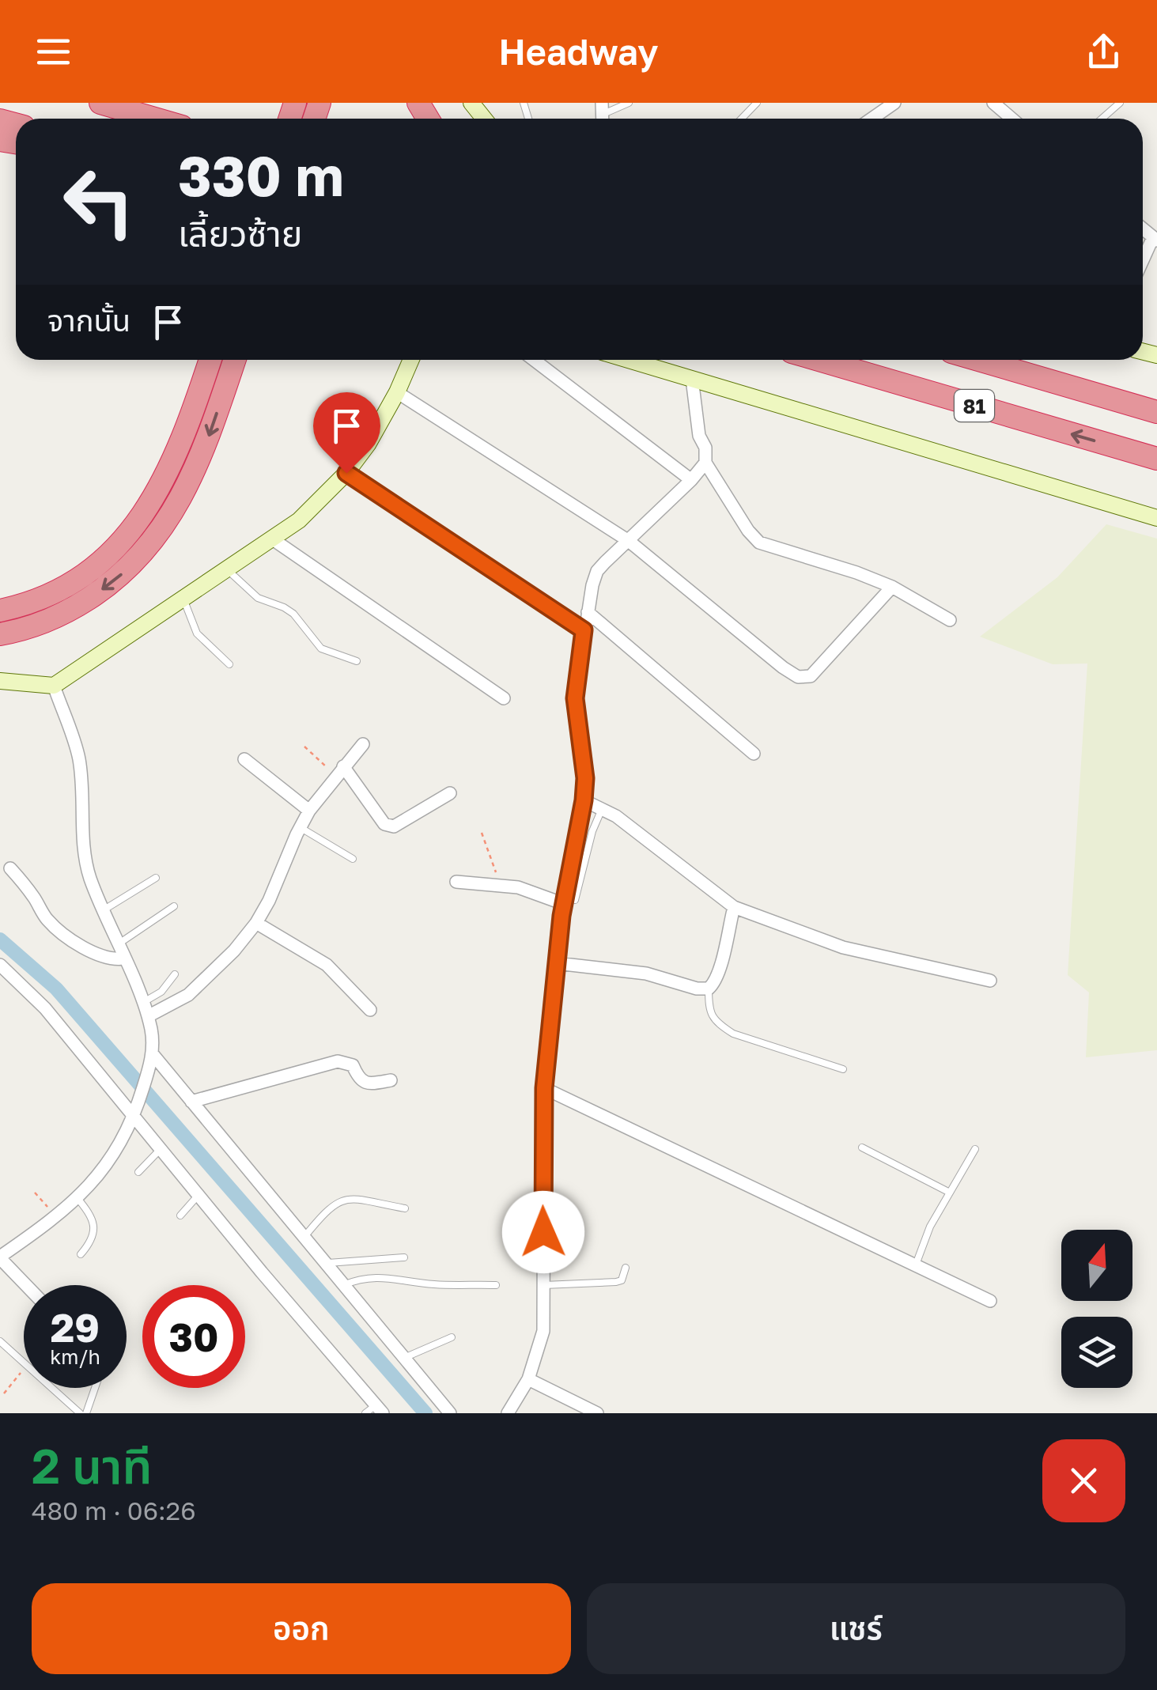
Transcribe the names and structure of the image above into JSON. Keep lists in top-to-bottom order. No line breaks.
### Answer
{"streets":{"highway":["81"]},"north":"top","page":{"header":"Headway","turn":["330 m","เลี้ยวซ้าย"],"then":"จากนั้น","speed":"29 km/h","limit":"30","heading":["2 นาที","480 m · 06:26"],"buttons":["ออก","แชร์"]}}
